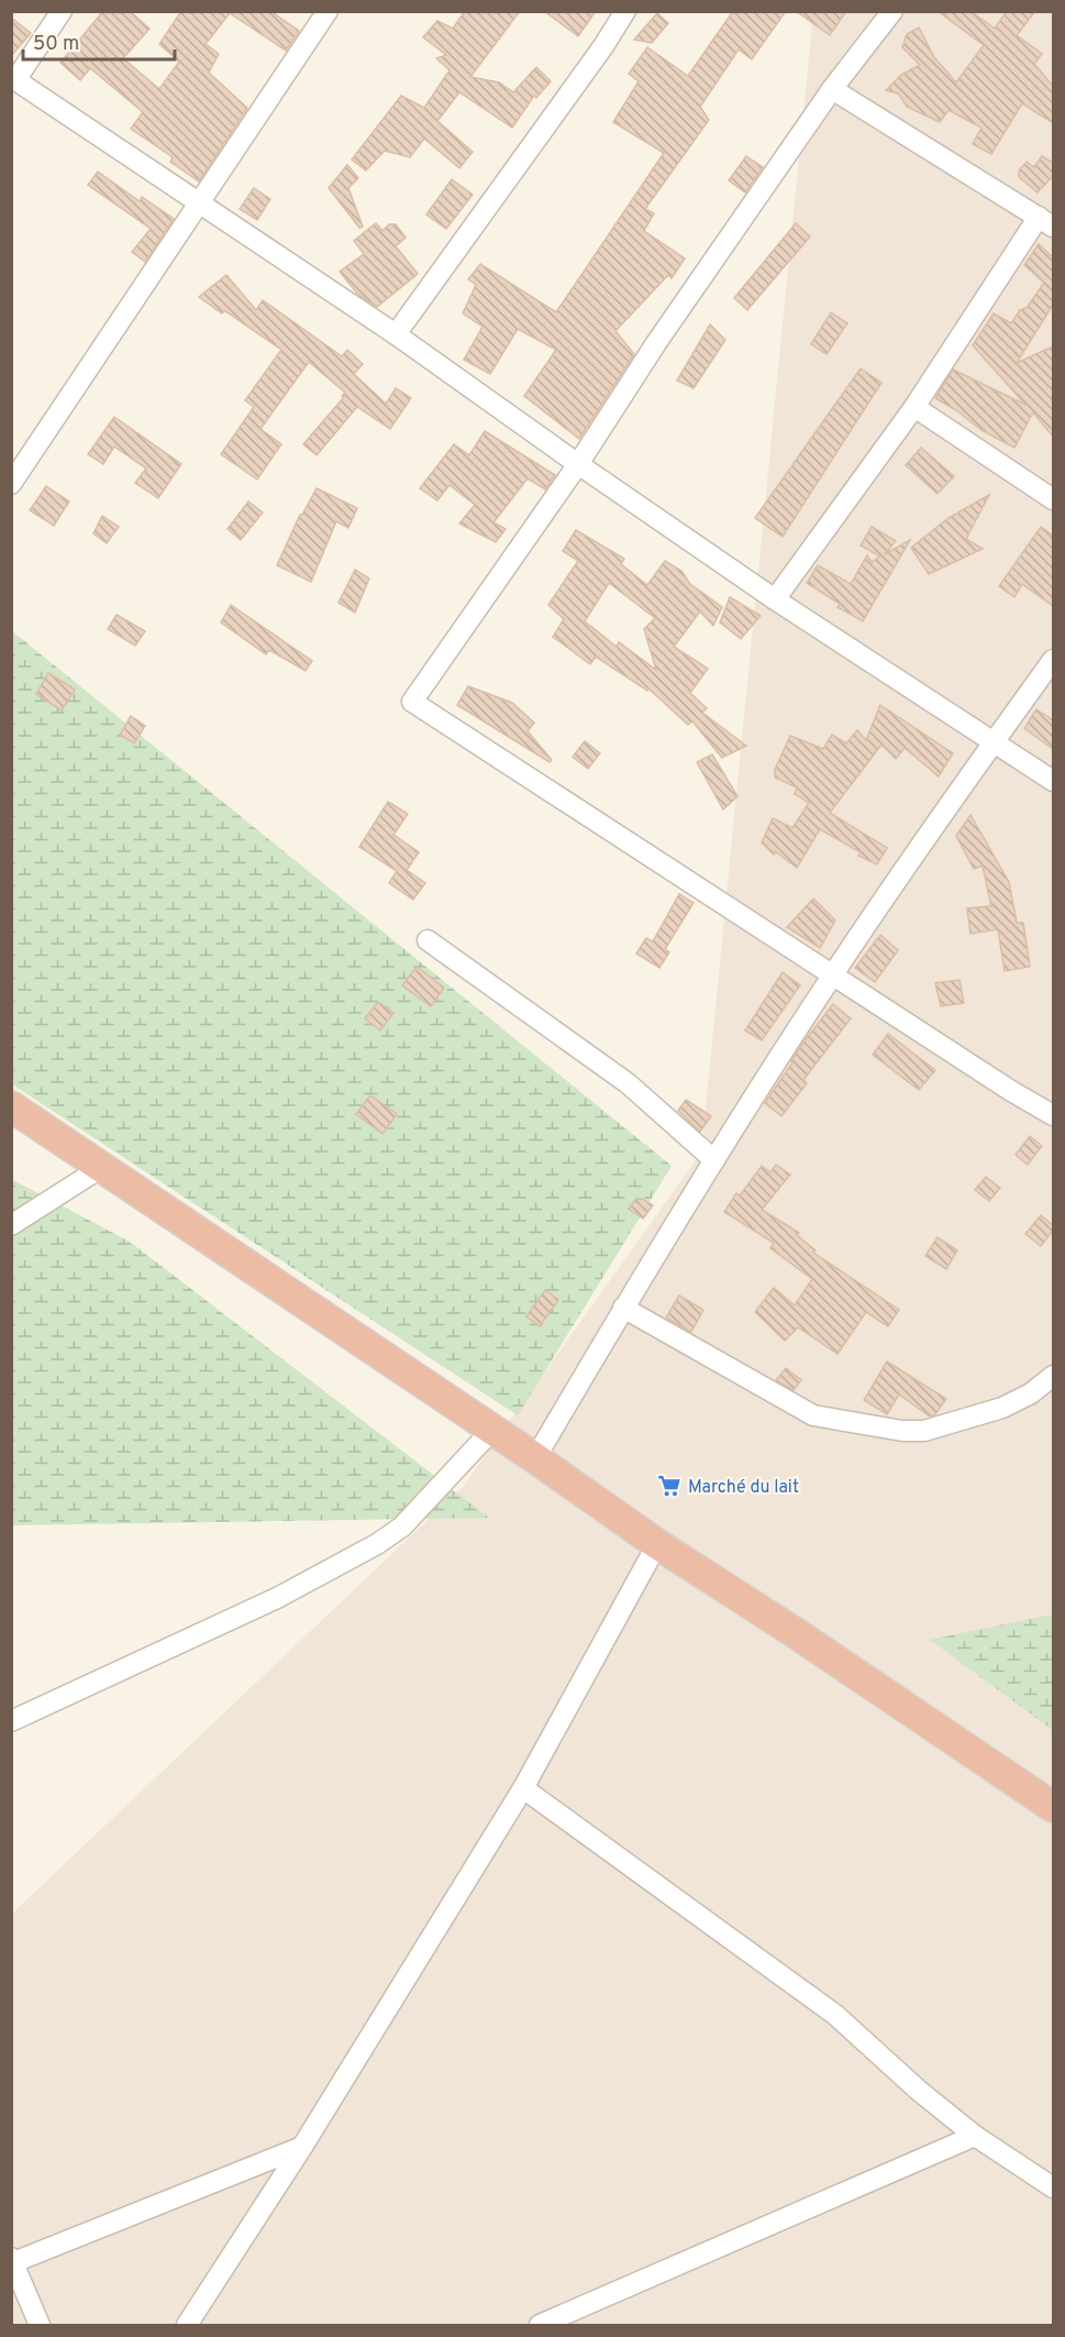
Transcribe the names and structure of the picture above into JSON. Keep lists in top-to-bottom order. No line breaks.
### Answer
{"places":{"supermarket":["Marché du lait"]},"scale_bar":"50 m"}
